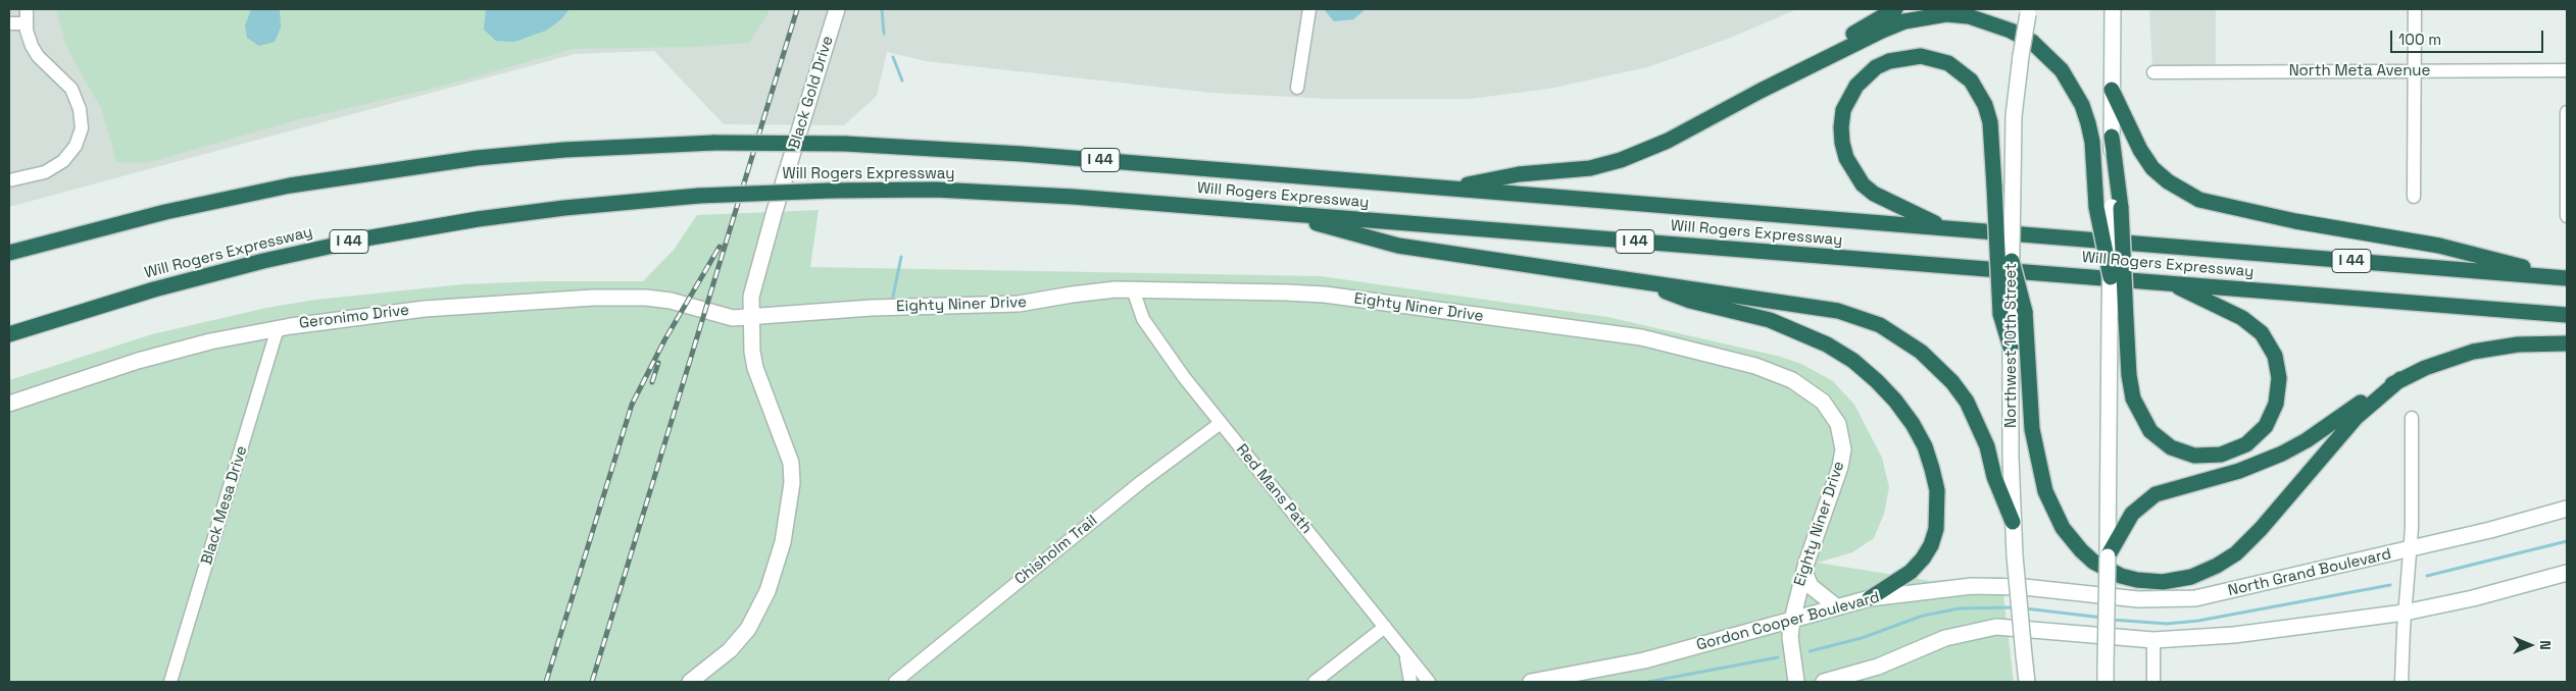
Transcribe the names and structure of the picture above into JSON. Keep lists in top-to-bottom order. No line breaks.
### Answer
{"streets":{"highway":["I 44","Will Rogers Expressway"],"street":["North Meta Avenue","Black Gold Drive","Eighty Niner Drive","Geronimo Drive","Northwest 10th Street","Red Mans Path","Black Mesa Drive","Chisholm Trail","North Grand Boulevard","Gordon Cooper Boulevard"]},"crossings":[["Black Gold Drive","Eighty Niner Drive"],["Eighty Niner Drive","Geronimo Drive"],["Eighty Niner Drive","Red Mans Path"],["Eighty Niner Drive","Gordon Cooper Boulevard"],["Geronimo Drive","Black Mesa Drive"],["Red Mans Path","Chisholm Trail"],["North Grand Boulevard","Gordon Cooper Boulevard"]],"scale_bar":"100 m","north":"right"}
